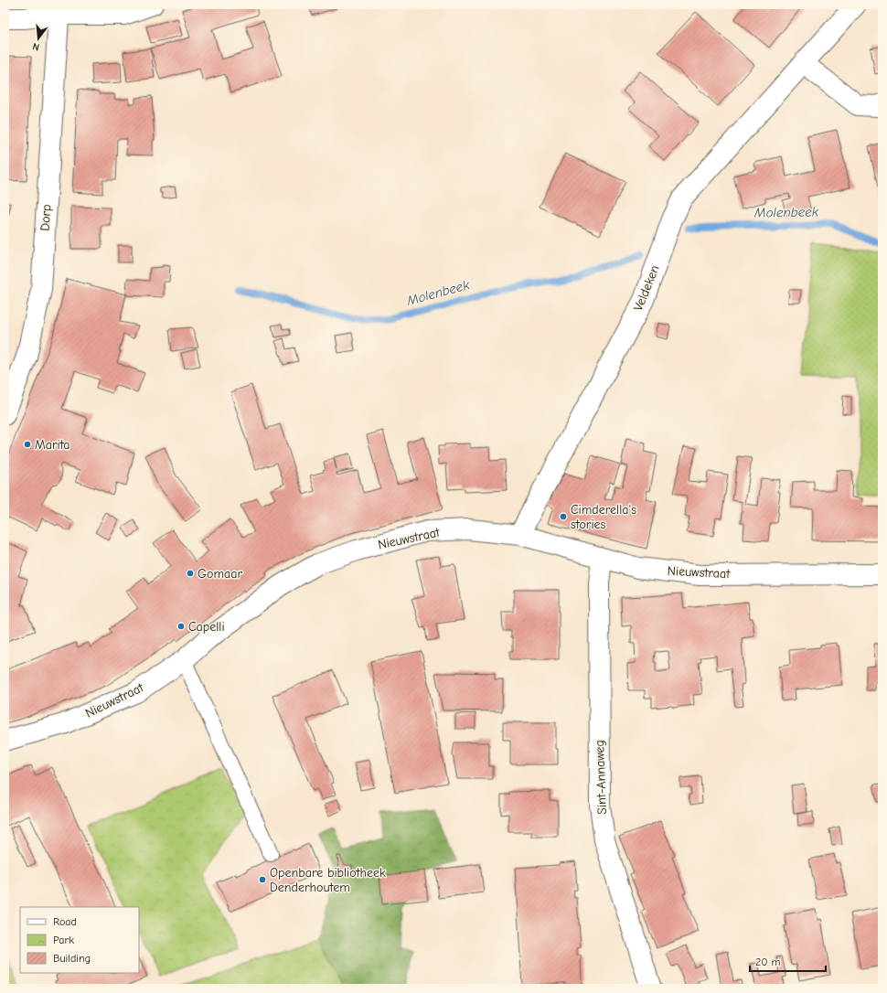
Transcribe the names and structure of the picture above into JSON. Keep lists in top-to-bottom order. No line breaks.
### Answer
{"streets":{"street":["Dorp","Veldeken","Nieuwstraat","Sint-Annaweg"]},"crossings":[["Veldeken","Nieuwstraat"],["Nieuwstraat","Sint-Annaweg"]],"water":["Molenbeek"],"places":["Marita","Cimderella's stories","Gomaar","Capelli","Openbare bibliotheek Denderhoutem"],"legend":["Road","Park","Building"],"scale_bar":"20 m","north":"bottom"}
